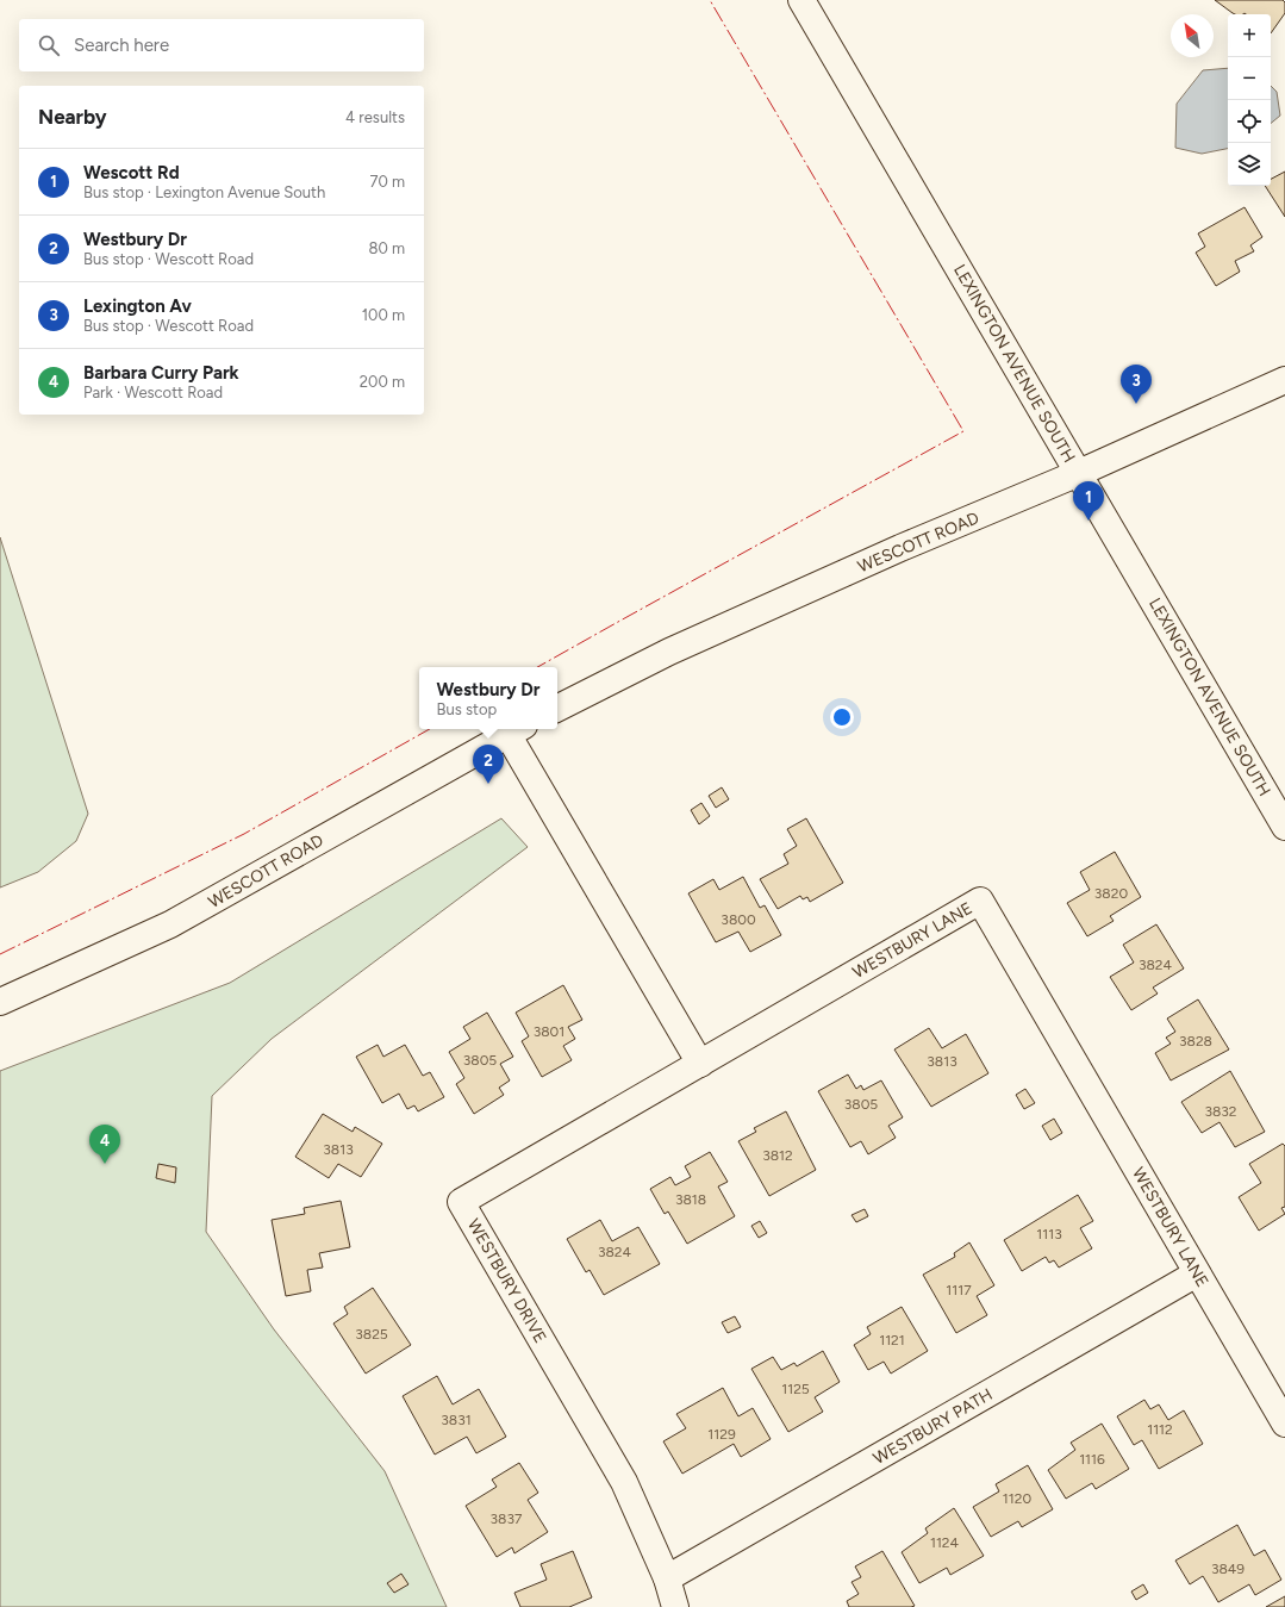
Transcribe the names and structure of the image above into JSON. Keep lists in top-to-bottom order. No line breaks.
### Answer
{"streets":{"street":["LEXINGTON AVENUE SOUTH","WESCOTT ROAD","WESTBURY LANE","WESTBURY DRIVE","WESTBURY PATH"]},"crossings":[["LEXINGTON AVENUE SOUTH","WESCOTT ROAD"],["WESTBURY LANE","WESTBURY DRIVE"],["WESTBURY LANE","WESTBURY PATH"],["WESTBURY DRIVE","WESTBURY PATH"]],"house_numbers":["3820","3800","3824","3801","3828","3805","3813","3805","3832","3813","3812","3818","1113","3824","1117","3825","1121","1125","3831","1112","1129","1116","1120","3837","1124","3849"],"north":"top left","page":{"map_buttons":["+","−"],"search":"Search here","heading":["Nearby","4 results"],"list":[{"mark":"1","name":"Wescott Rd","note":"Bus stop · Lexington Avenue South","value":"70 m"},{"mark":"2","name":"Westbury Dr","note":"Bus stop · Wescott Road","value":"80 m"},{"mark":"3","name":"Lexington Av","note":"Bus stop · Wescott Road","value":"100 m"},{"mark":"4","name":"Barbara Curry Park","note":"Park · Wescott Road","value":"200 m"}],"pins":["3","1","2","4"],"popup":["Westbury Dr","Bus stop"]}}
